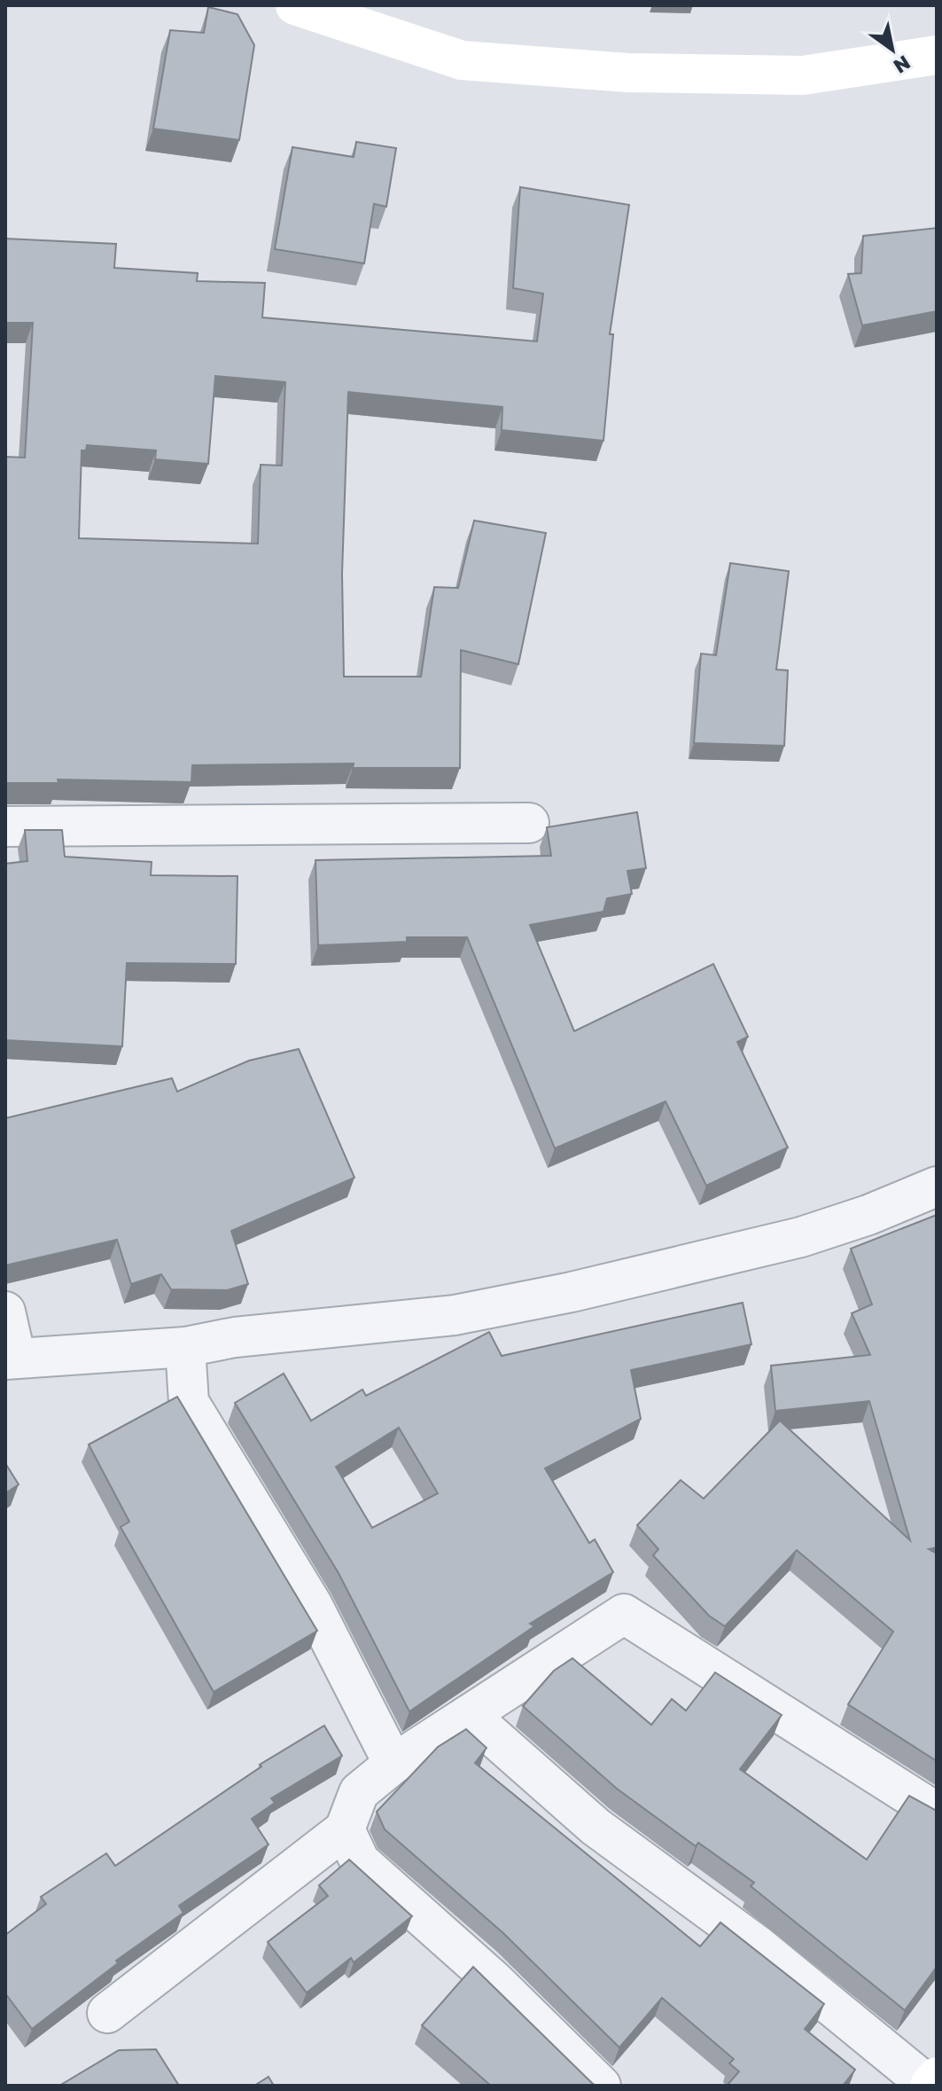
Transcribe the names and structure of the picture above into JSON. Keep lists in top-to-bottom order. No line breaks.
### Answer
{"north":"bottom right"}
